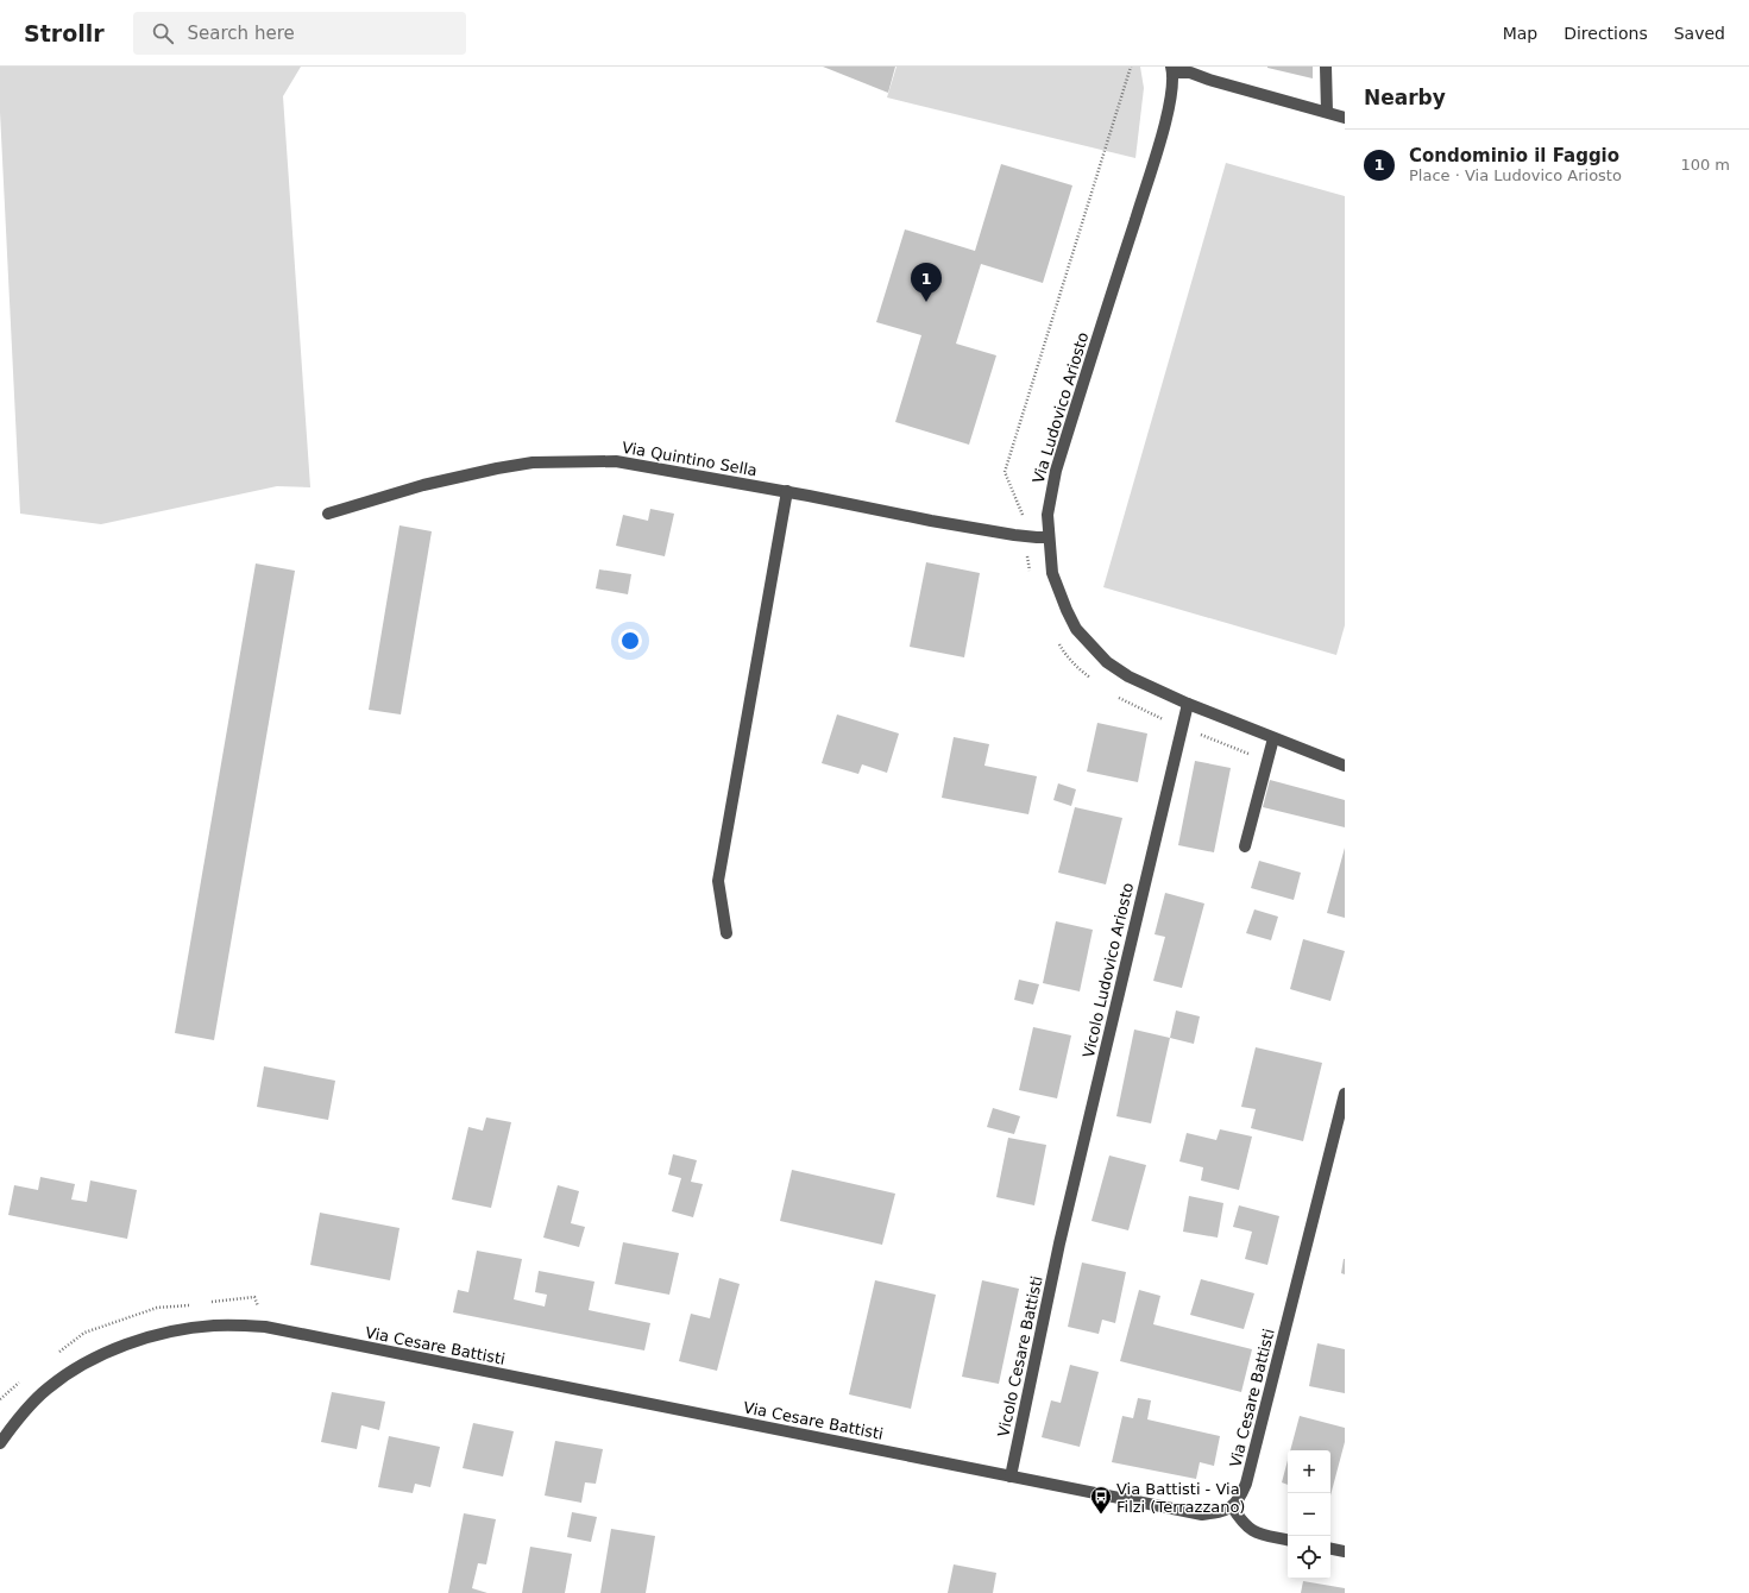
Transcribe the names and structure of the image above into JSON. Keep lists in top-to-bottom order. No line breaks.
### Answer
{"streets":{"street":["Via Ludovico Ariosto","Via Quintino Sella","Vicolo Ludovico Ariosto","Via Cesare Battisti","Vicolo Cesare Battisti"]},"crossings":[["Via Ludovico Ariosto","Via Quintino Sella"],["Via Ludovico Ariosto","Vicolo Ludovico Ariosto"],["Vicolo Ludovico Ariosto","Vicolo Cesare Battisti"],["Via Cesare Battisti","Vicolo Cesare Battisti"]],"places":{"bus stop":["Via Battisti - Via Filzi (Terrazzano)"]},"page":{"header":"Strollr","search":"Search here","nav":["Map","Directions","Saved"],"heading":"Nearby","list":[{"mark":"1","name":"Condominio il Faggio","note":"Place · Via Ludovico Ariosto","value":"100 m"}],"pins":"1","map_buttons":["+","−"]}}
